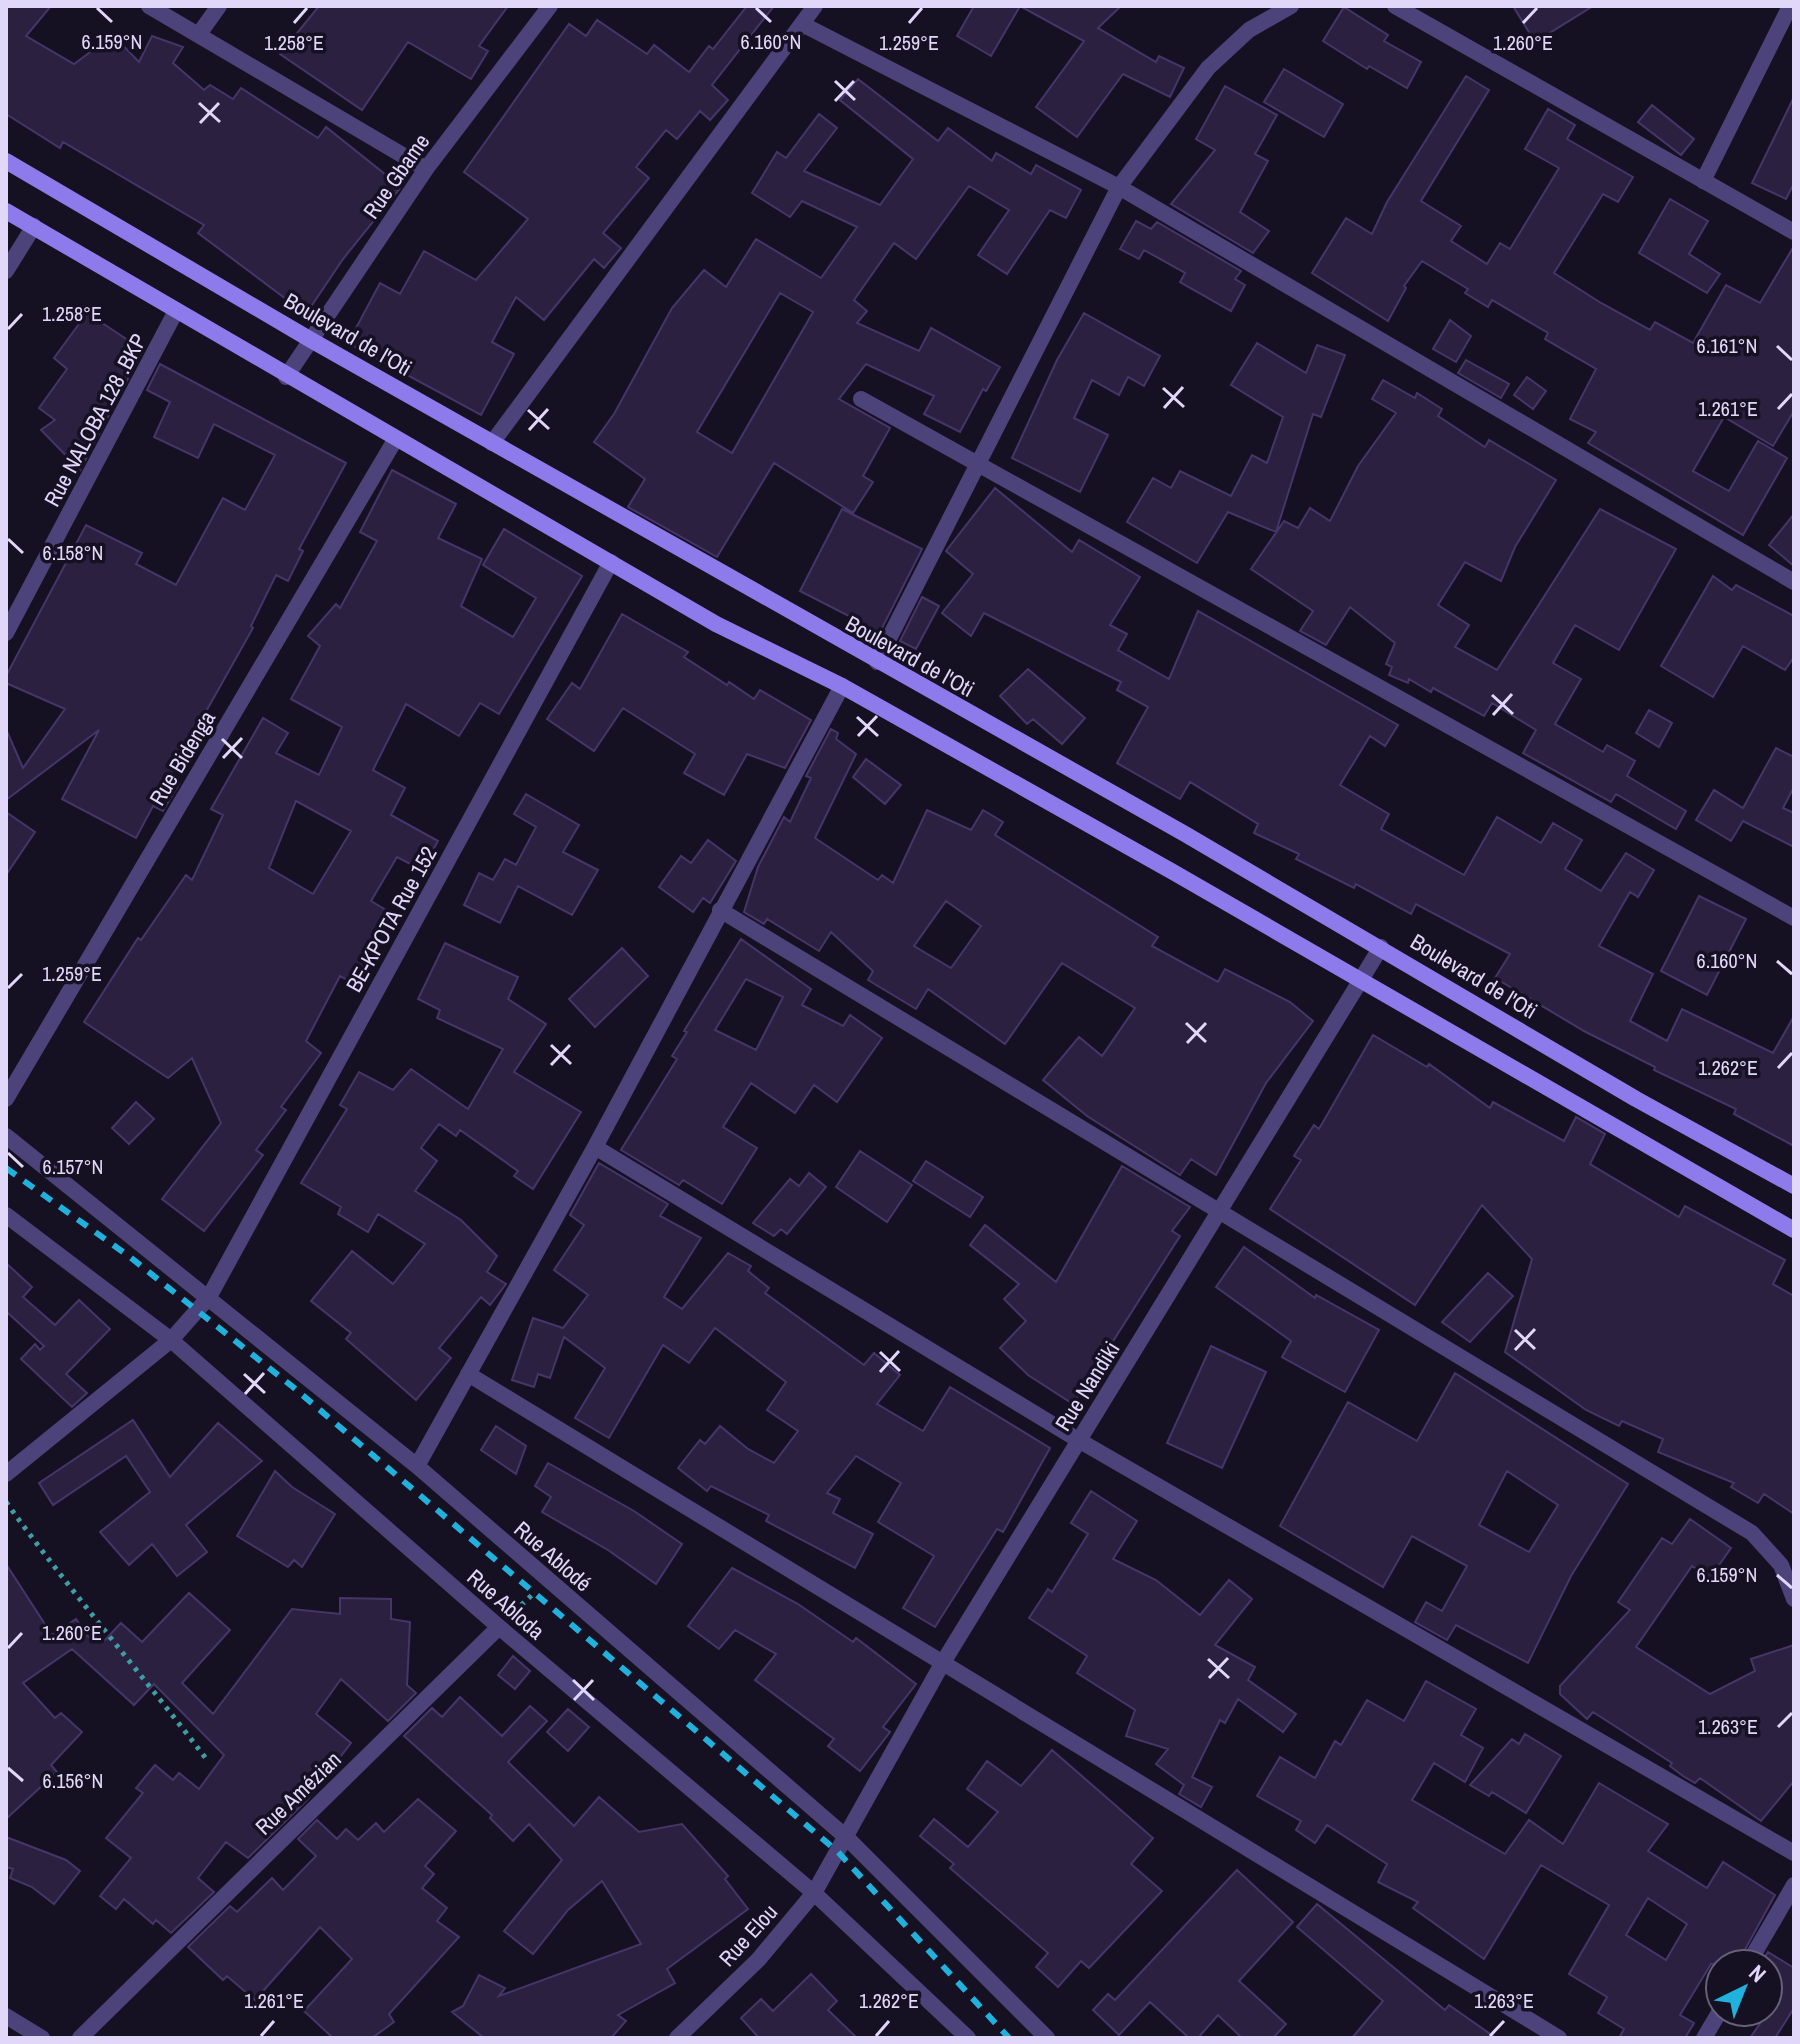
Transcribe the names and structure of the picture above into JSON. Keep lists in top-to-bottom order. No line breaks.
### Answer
{"streets":{"main road":["Boulevard de l'Oti"],"street":["Rue Gbame","Rue NALOBA 128 .BKP","Rue Bidenga","BE-KPOTA Rue 152","Rue Nandiki","Rue Ablodé","Rue Abloda","Rue Amézian","Rue Elou"]},"crossings":[["Rue Gbame","Boulevard de l'Oti"],["Boulevard de l'Oti","Rue Nandiki"],["BE-KPOTA Rue 152","Rue Ablodé"],["BE-KPOTA Rue 152","Rue Abloda"],["Rue Nandiki","Rue Ablodé"],["Rue Nandiki","Rue Elou"],["Rue Ablodé","Rue Elou"],["Rue Abloda","Rue Amézian"],["Rue Abloda","Rue Elou"]],"north":"top right","coordinates":["6.159°N","6.160°N","1.258°E","1.259°E","1.260°E","6.161°N","1.261°E","6.158°N","1.262°E","6.157°N","1.263°E","6.156°N"]}
